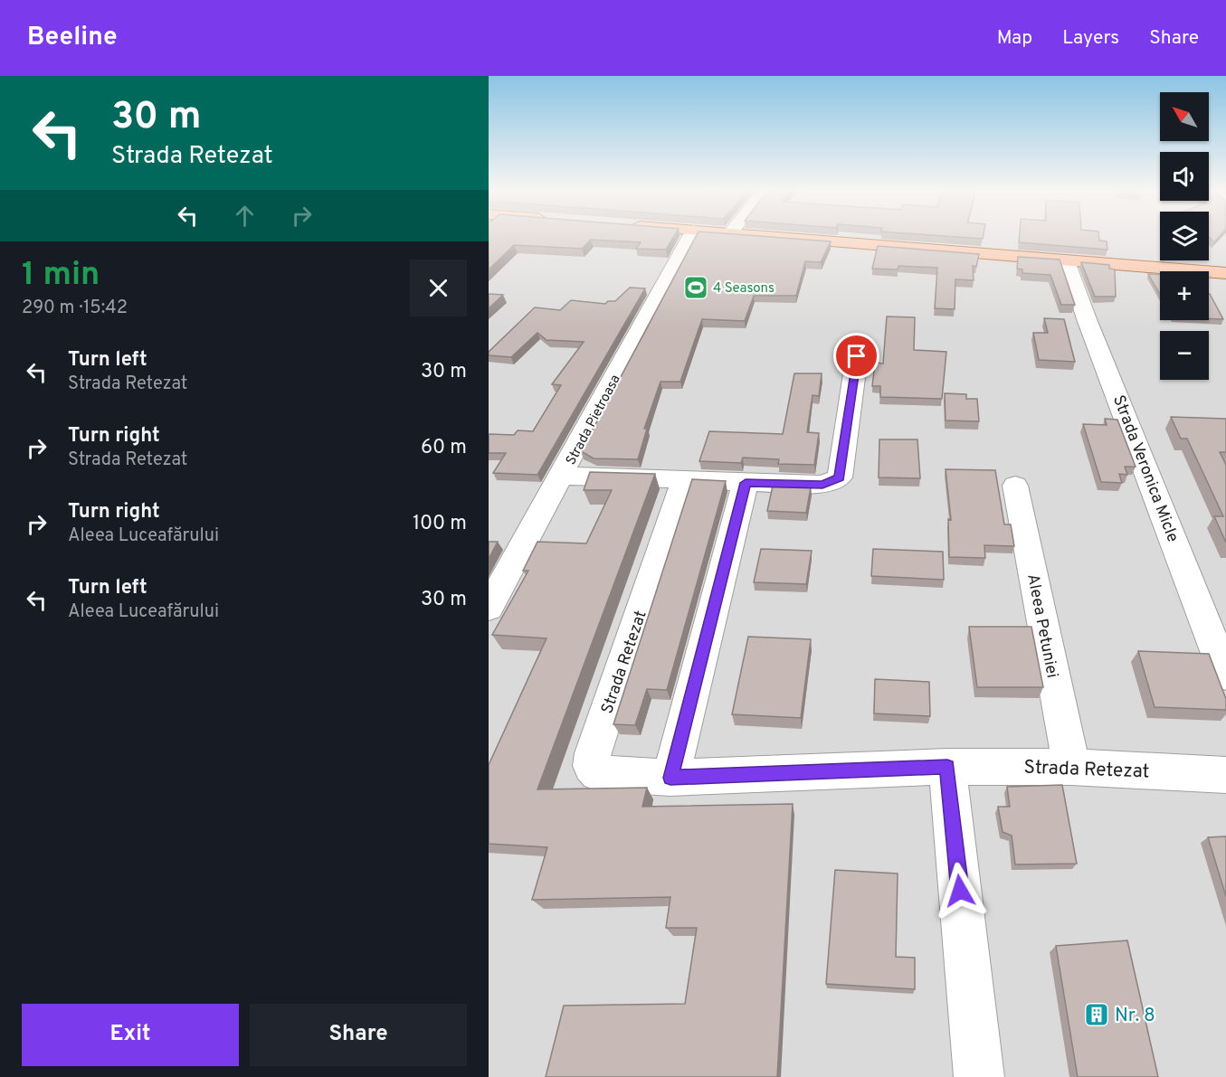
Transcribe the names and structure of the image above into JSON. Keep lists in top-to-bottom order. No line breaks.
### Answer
{"streets":{"street":["Strada Pietroasa","Strada Veronica Micle","Aleea Petuniei","Strada Retezat"]},"crossings":[["Aleea Petuniei","Strada Retezat"]],"places":{"sports":["4 Seasons"],"building":["Nr. 8"]},"north":"top left","page":{"header":"Beeline","nav":["Map","Layers","Share"],"turn":["30 m","Strada Retezat"],"map_buttons":["+","−"],"heading":["1 min","290 m · 15:42"],"list":[{"name":"Turn left","note":"Strada Retezat","value":"30 m"},{"name":"Turn right","note":"Strada Retezat","value":"60 m"},{"name":"Turn right","note":"Aleea Luceafărului","value":"100 m"},{"name":"Turn left","note":"Aleea Luceafărului","value":"30 m"}],"buttons":["Exit","Share"]}}
